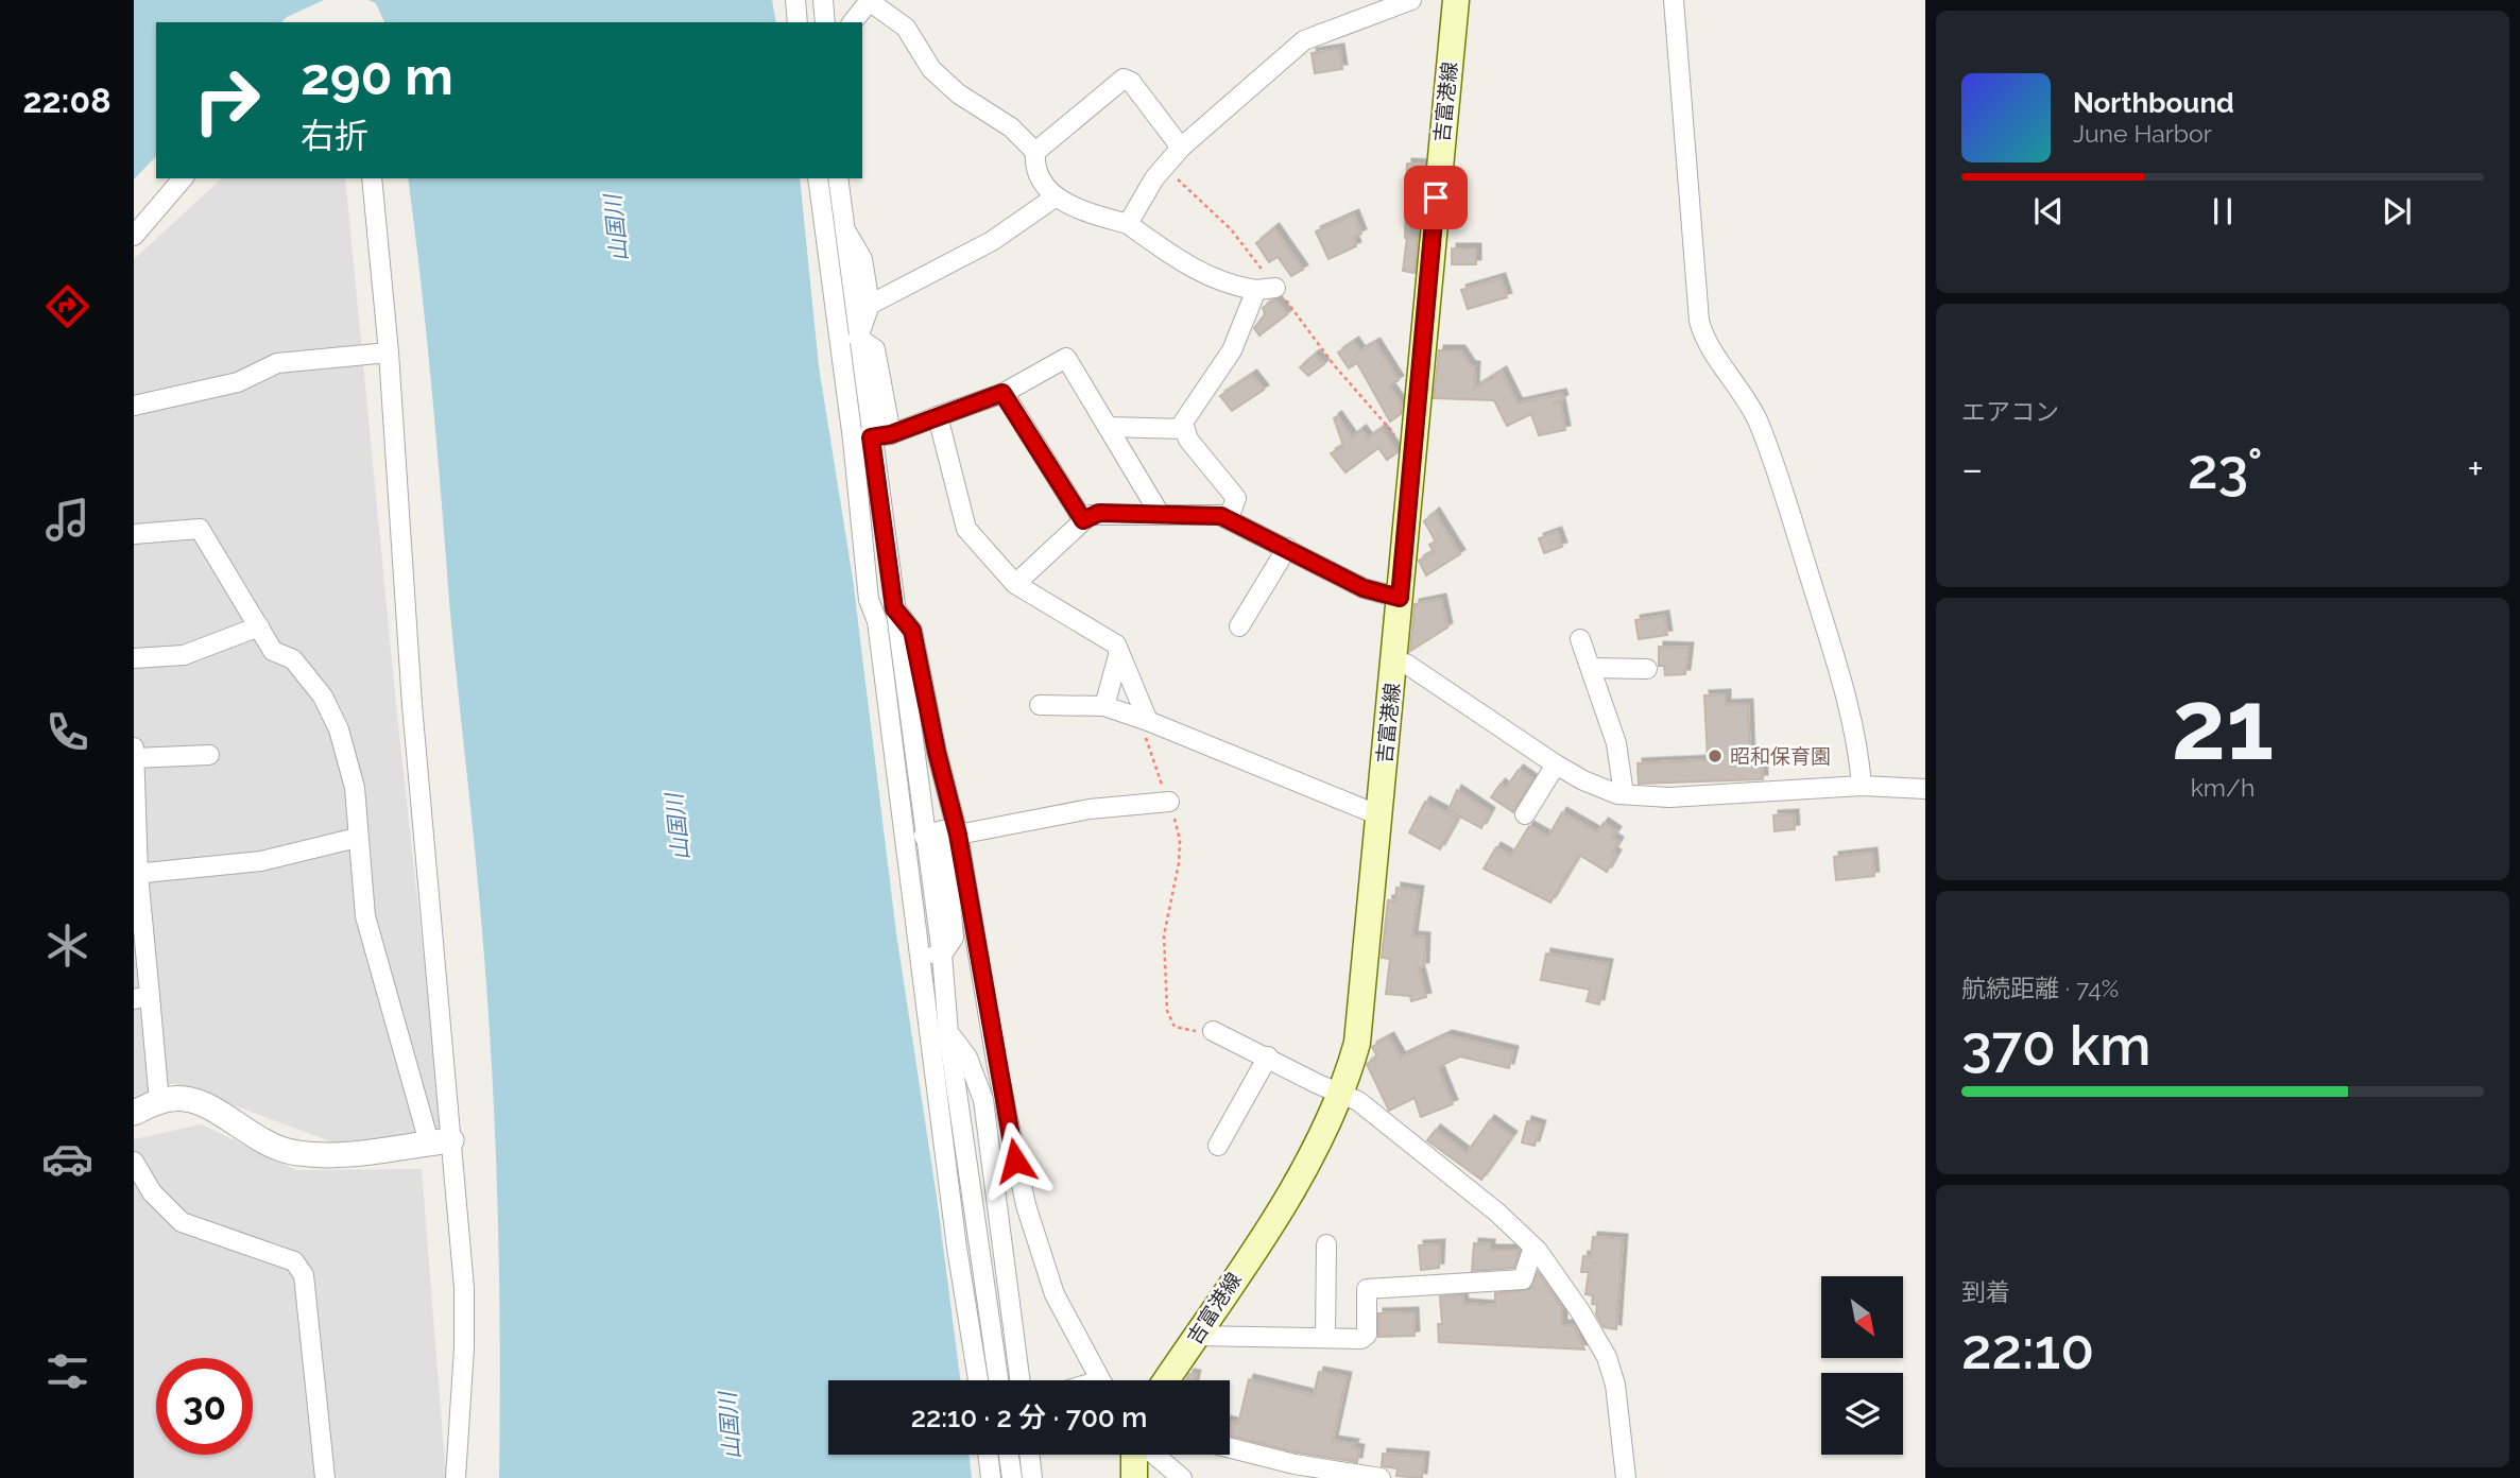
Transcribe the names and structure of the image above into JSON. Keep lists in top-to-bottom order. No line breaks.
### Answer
{"streets":{"main road":["吉富港線"]},"water":["山国川"],"places":["昭和保育園"],"north":"bottom right","page":{"tabs":"22:08","turn":["290 m","右折"],"song":["Northbound","June Harbor"],"tile":["エアコン",["21","km/h"],["航続距離 · 74%","370 km"],["到着","22:10"]],"heat":["−","23°","+"],"limit":"30","trip":"22:10 · 2 分 · 700 m"}}
